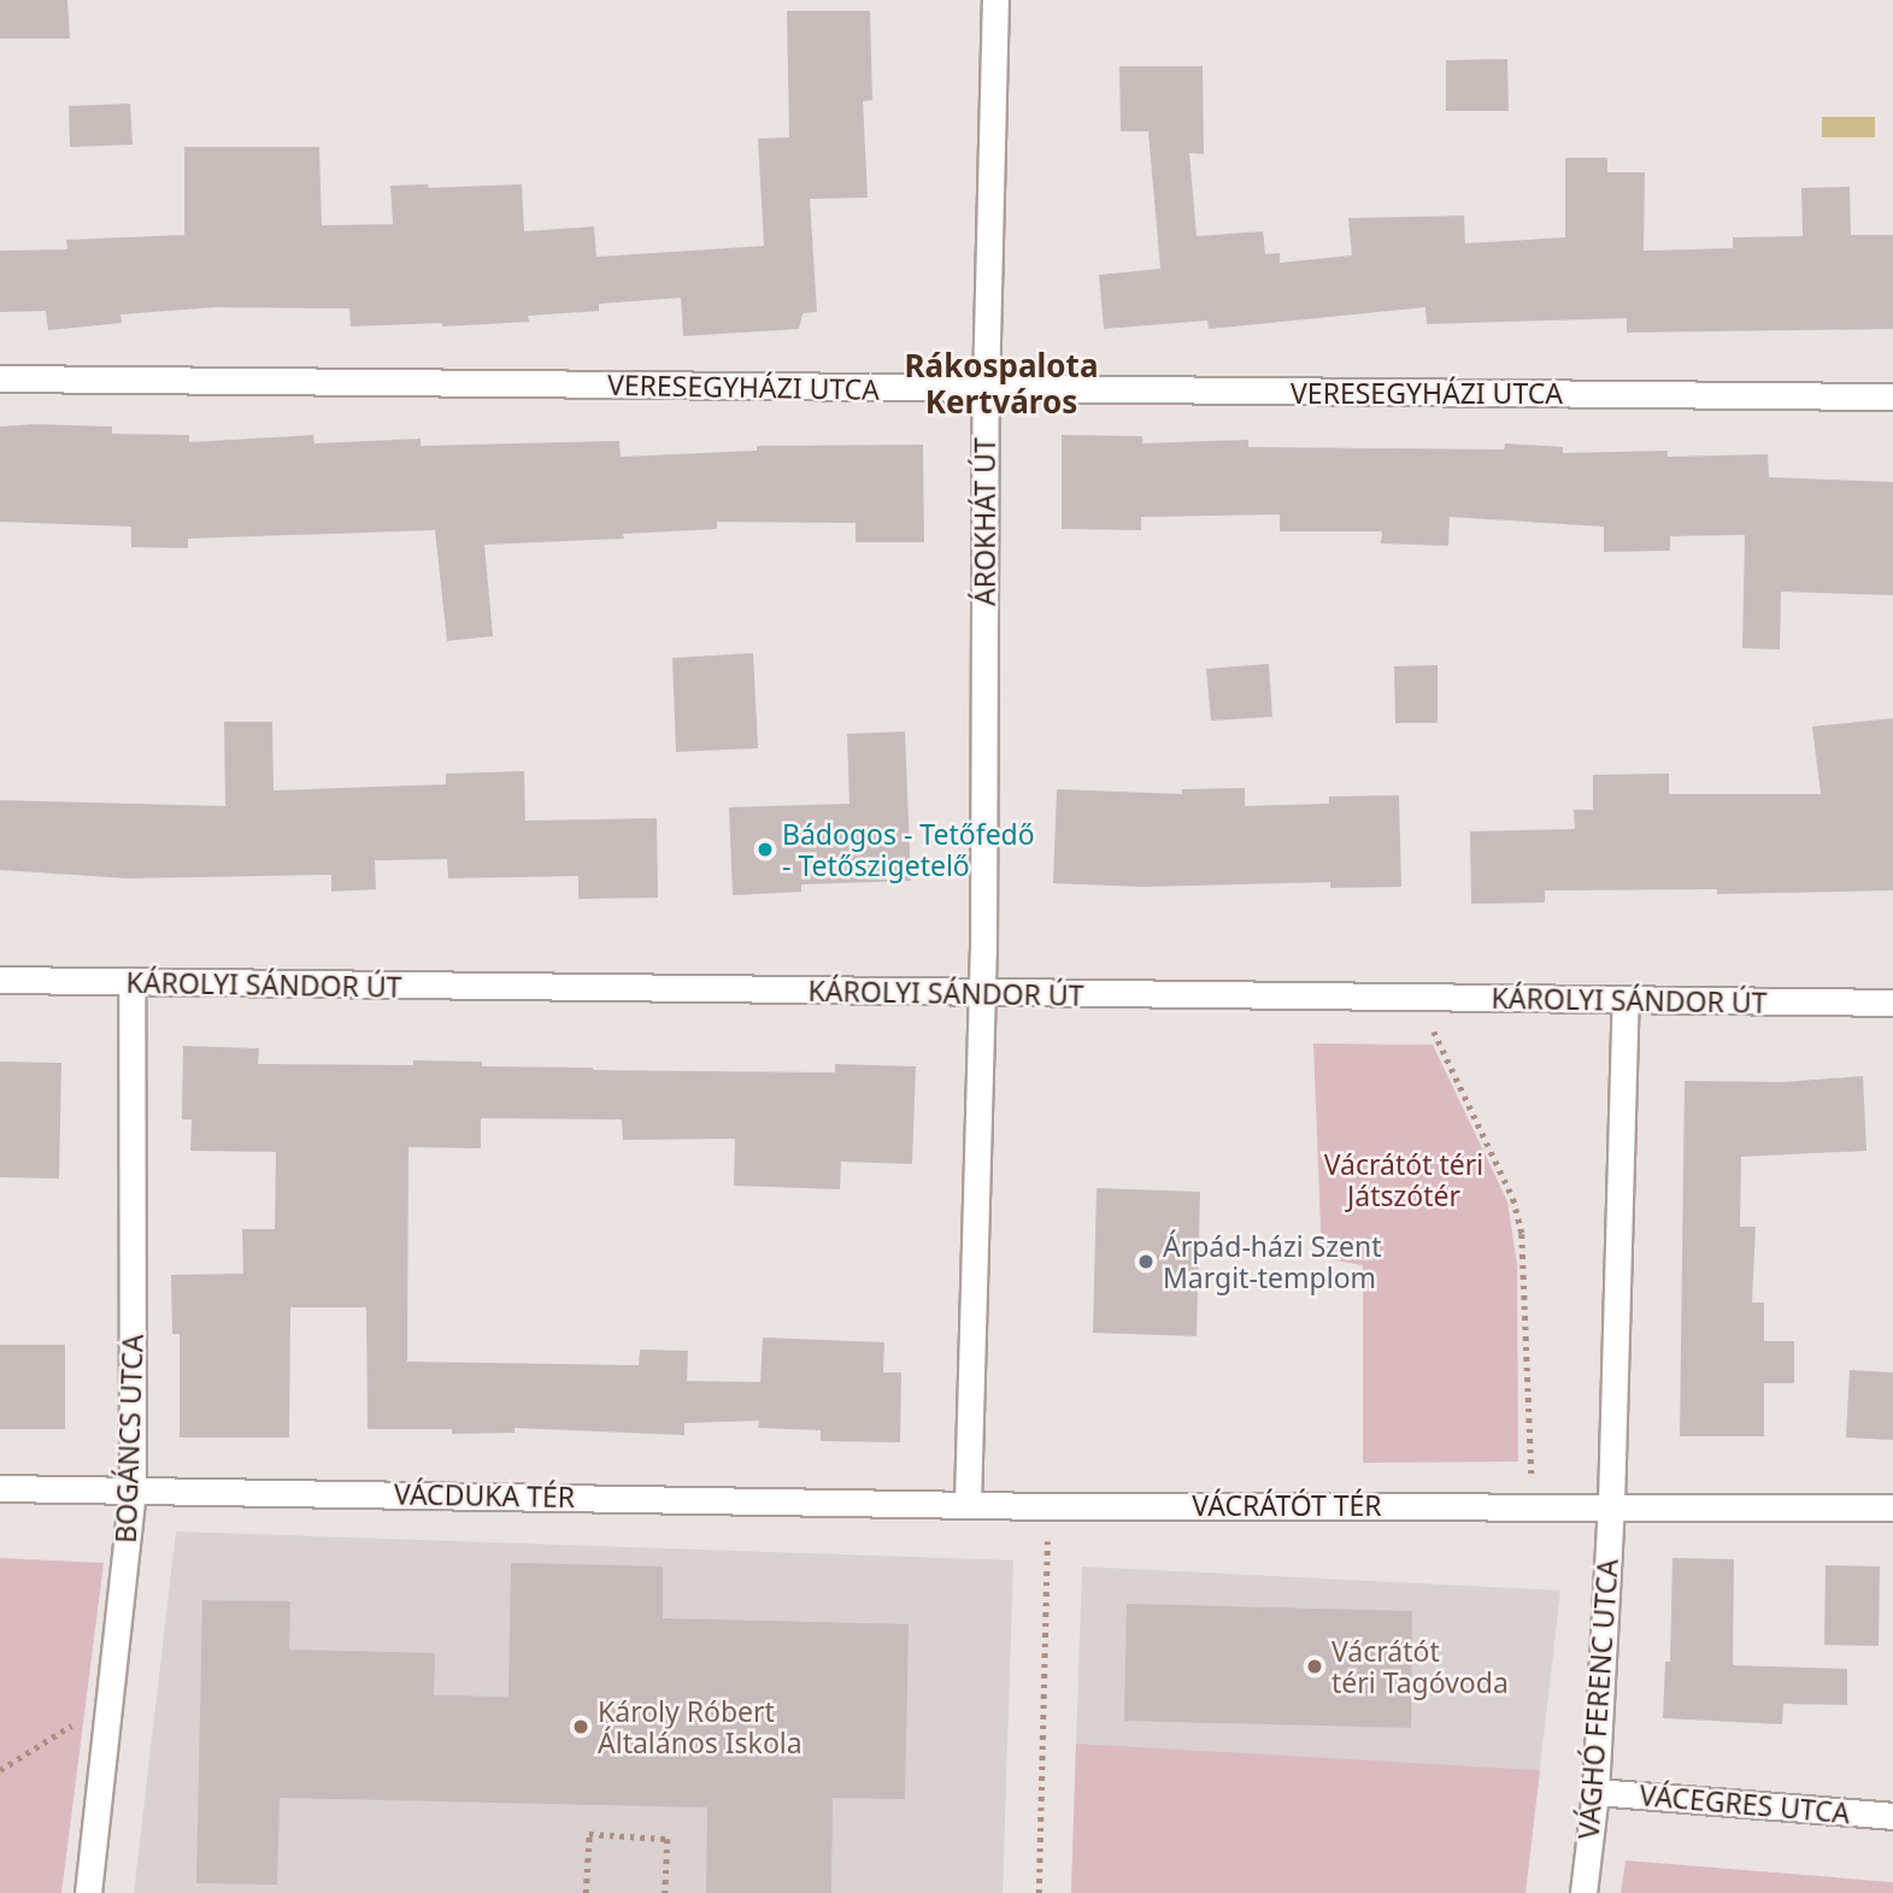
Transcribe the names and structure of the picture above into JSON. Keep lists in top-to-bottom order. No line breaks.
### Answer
{"streets":{"street":["VERESEGYHÁZI UTCA","ÁROKHÁT ÚT","KÁROLYI SÁNDOR ÚT","BOGÁNCS UTCA","VÁCDUKA TÉR","VÁCRÁTÓT TÉR","VÁGHÓ FERENC UTCA","VÁCEGRES UTCA"]},"crossings":[["VERESEGYHÁZI UTCA","ÁROKHÁT ÚT"],["ÁROKHÁT ÚT","KÁROLYI SÁNDOR ÚT"],["KÁROLYI SÁNDOR ÚT","BOGÁNCS UTCA"],["BOGÁNCS UTCA","VÁCDUKA TÉR"],["VÁCDUKA TÉR","VÁCRÁTÓT TÉR"],["VÁCRÁTÓT TÉR","VÁGHÓ FERENC UTCA"],["VÁGHÓ FERENC UTCA","VÁCEGRES UTCA"]],"districts":["Rákospalota Kertváros"],"parks":["Vácrátót téri Játszótér"],"places":["Bádogos - Tetőfedő - Tetőszigetelő","Árpád-házi Szent Margit-templom","Vácrátót téri Tagóvoda","Károly Róbert Általános Iskola"]}
